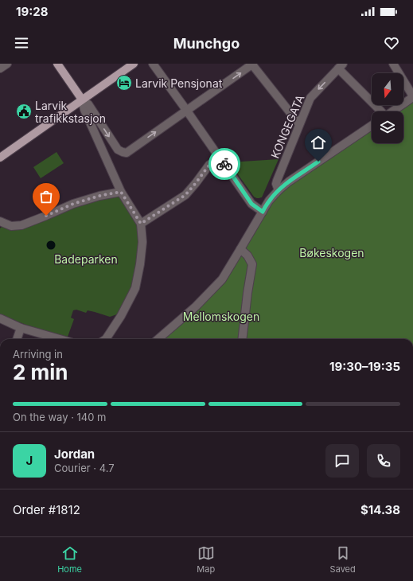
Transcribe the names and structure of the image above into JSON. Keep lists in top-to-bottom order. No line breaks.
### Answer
{"streets":{"street":["KONGEGATA"]},"parks":["Bøkeskogen","Badeparken","Mellomskogen"],"places":{"hotel":["Larvik Pensjonat"],"public building":["Larvik trafikkstasjon"]},"north":"bottom","page":{"status":"19:28","header":"Munchgo","heading":["2 min","Arriving in","19:30–19:35"],"panel":["Jordan","Courier · 4.7","Order #1812","$14.38"],"bar":"On the way · 140 m","round":"J","tabs":["Home","Map","Saved"]}}
